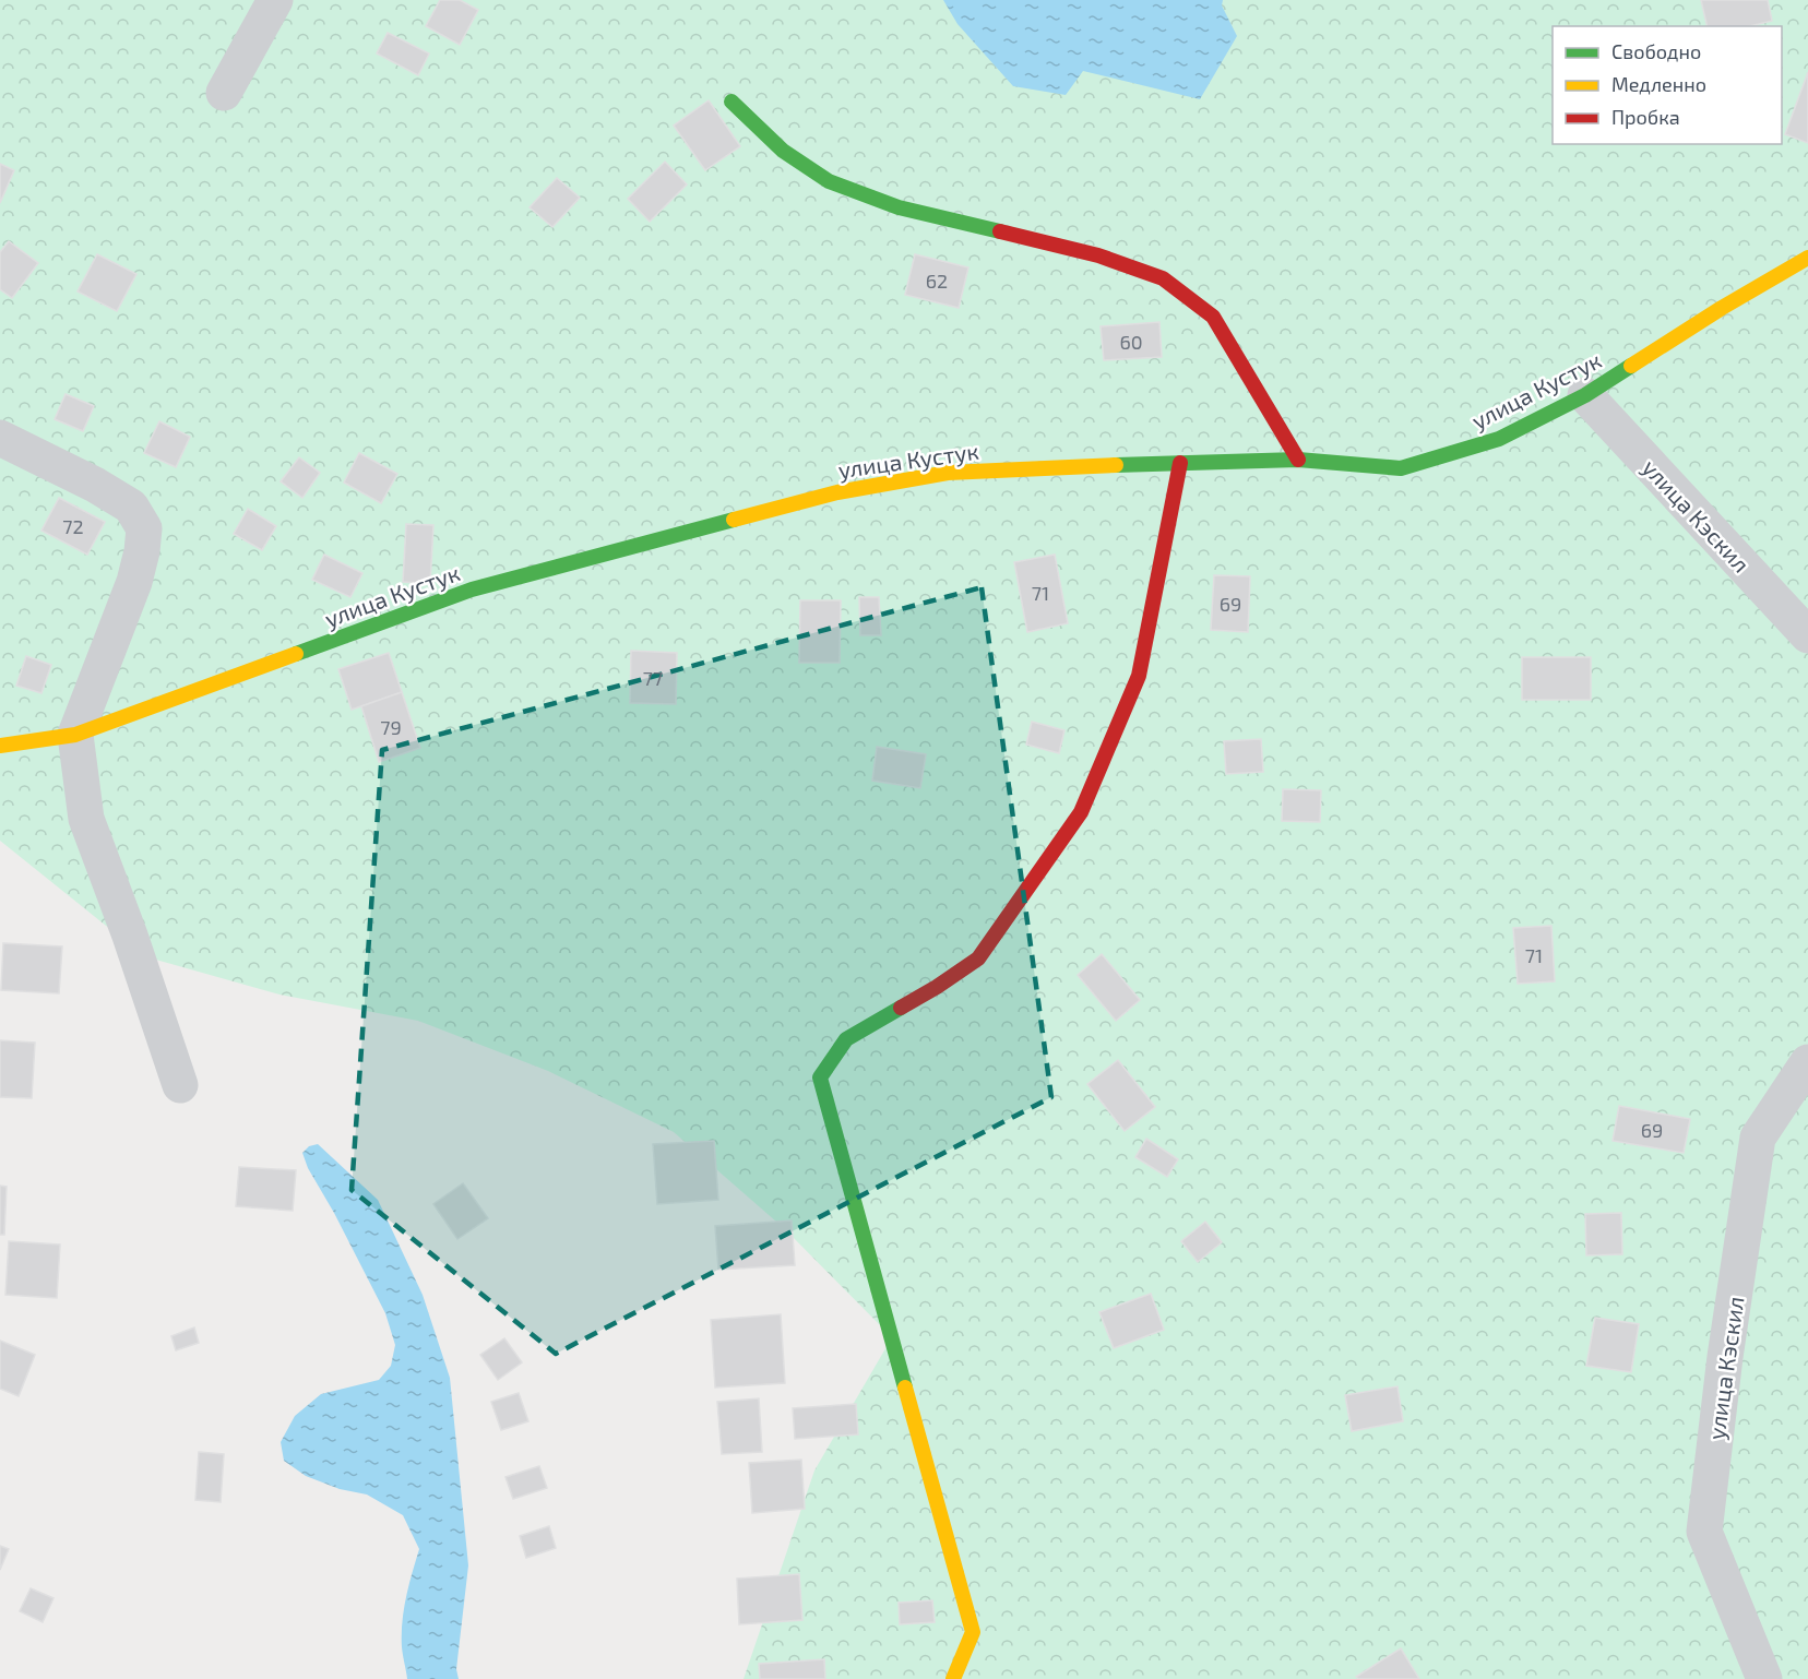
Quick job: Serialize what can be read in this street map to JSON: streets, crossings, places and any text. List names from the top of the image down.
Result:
{
  "streets": {
    "street": ["улица Кустук", "улица Кэскил"]
  },
  "crossings": [
    ["улица Кустук", "улица Кэскил"]
  ],
  "house_numbers": [
    "62",
    "60",
    "72",
    "71",
    "69",
    "77",
    "79",
    "71",
    "69"
  ],
  "legend": ["Свободно", "Медленно", "Пробка"]
}
